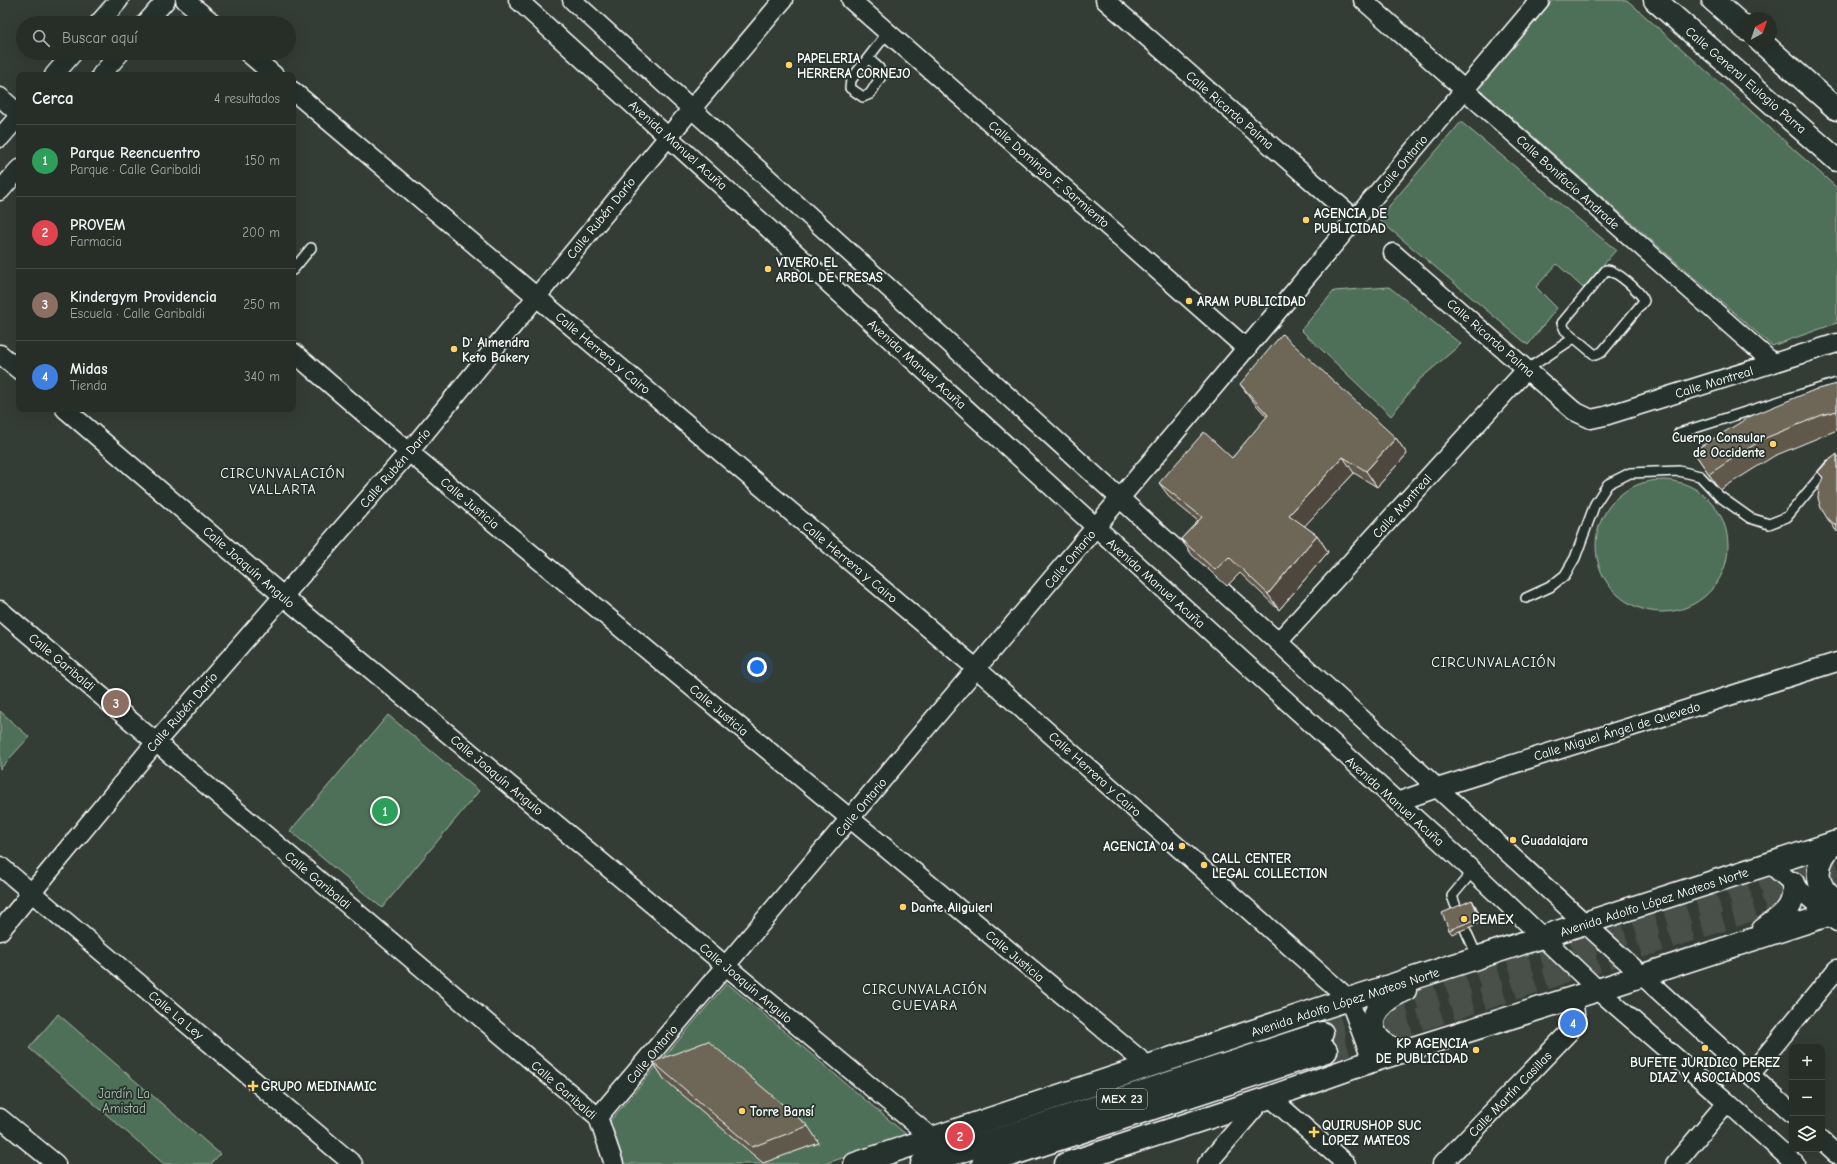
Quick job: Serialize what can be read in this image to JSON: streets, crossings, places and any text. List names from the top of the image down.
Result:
{
  "streets": {
    "main road": ["Calle General Eulogio Parra", "Avenida Adolfo López Mateos Norte", "MEX 23"],
    "street": [
      "Calle Ricardo Palma",
      "Avenida Manuel Acuña",
      "Calle Ontario",
      "Calle Domingo F. Sarmiento",
      "Calle Bonifacio Andrade",
      "Calle Rubén Darío",
      "Calle Herrera y Cairo",
      "Calle Montreal",
      "Calle Justicia",
      "Calle Joaquín Angulo",
      "Calle Garibaldi",
      "Calle Miguel Ángel de Quevedo",
      "Calle La Ley",
      "Calle Martín Casillas"
    ]
  },
  "crossings": [
    ["Calle Ricardo Palma", "Calle Ontario"],
    ["Calle Ricardo Palma", "Calle Montreal"],
    ["Avenida Manuel Acuña", "Calle Ontario"],
    ["Avenida Manuel Acuña", "Calle Rubén Darío"],
    ["Avenida Manuel Acuña", "Calle Miguel Ángel de Quevedo"],
    ["Avenida Manuel Acuña", "Avenida Adolfo López Mateos Norte"],
    ["Calle Ontario", "Calle Domingo F. Sarmiento"],
    ["Calle Ontario", "Calle Bonifacio Andrade"],
    ["Calle Ontario", "Calle Herrera y Cairo"],
    ["Calle Ontario", "Calle Justicia"],
    ["Calle Ontario", "Calle Joaquín Angulo"],
    ["Calle Ontario", "Calle Garibaldi"],
    ["Calle Bonifacio Andrade", "Calle Montreal"],
    ["Calle Rubén Darío", "Calle Herrera y Cairo"],
    ["Calle Rubén Darío", "Calle Justicia"],
    ["Calle Rubén Darío", "Calle Joaquín Angulo"],
    ["Calle Rubén Darío", "Calle Garibaldi"],
    ["Calle Rubén Darío", "Calle La Ley"],
    ["Calle Herrera y Cairo", "Avenida Adolfo López Mateos Norte"],
    ["Calle Justicia", "Avenida Adolfo López Mateos Norte"],
    ["Calle Joaquín Angulo", "Avenida Adolfo López Mateos Norte"]
  ],
  "districts": ["CIRCUNVALACIÓN VALLARTA", "CIRCUNVALACIÓN", "CIRCUNVALACIÓN GUEVARA"],
  "parks": ["Jardín La Amistad"],
  "places": {
    "other": [
      "PAPELERIA HERRERA CORNEJO",
      "AGENCIA DE PUBLICIDAD",
      "VIVERO EL ARBOL DE FRESAS",
      "ARAM PUBLICIDAD",
      "D' Almendra Keto Bakery",
      "Cuerpo Consular de Occidente",
      "Guadalajara",
      "AGENCIA 04",
      "CALL CENTER LEGAL COLLECTION",
      "Dante Aliguieri",
      "PEMEX",
      "BUFETE JURIDICO PEREZ DIAZ Y ASOCIADOS",
      "KP AGENCIA DE PUBLICIDAD",
      "Torre Bansí"
    ],
    "health": ["GRUPO MEDINAMIC", "QUIRUSHOP SUC LOPEZ MATEOS"]
  },
  "north": "top right",
  "page": {
    "search": "Buscar aquí",
    "heading": ["Cerca", "4 resultados"],
    "list": [
      {
        "mark": "1",
        "name": "Parque Reencuentro",
        "note": "Parque · Calle Garibaldi",
        "value": "150 m"
      },
      {
        "mark": "2",
        "name": "PROVEM",
        "note": "Farmacia",
        "value": "200 m"
      },
      {
        "mark": "3",
        "name": "Kindergym Providencia",
        "note": "Escuela · Calle Garibaldi",
        "value": "250 m"
      },
      {
        "mark": "4",
        "name": "Midas",
        "note": "Tienda",
        "value": "340 m"
      }
    ],
    "pins": [
      "3",
      "1",
      "4",
      "2"
    ],
    "map_buttons": ["+", "−"]
  }
}
